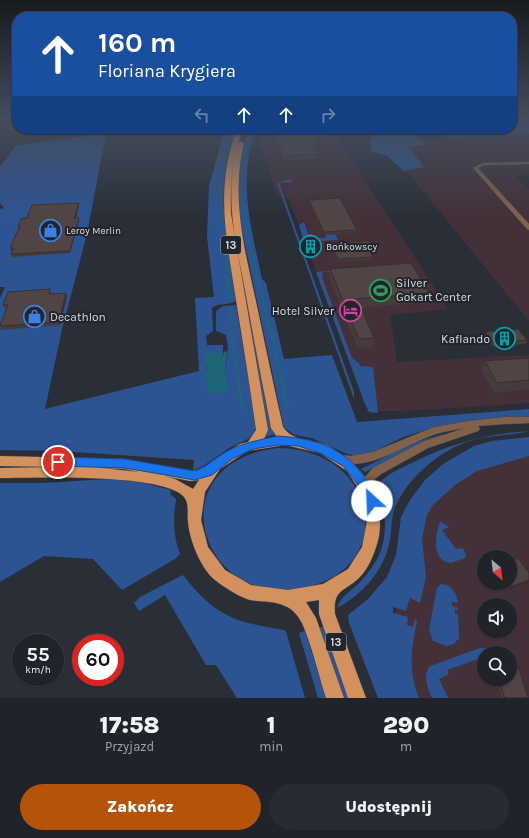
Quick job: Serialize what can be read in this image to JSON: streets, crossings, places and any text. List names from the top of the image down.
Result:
{
  "streets": {
    "main road": ["13"]
  },
  "places": {
    "shop": ["Leroy Merlin", "Decathlon"],
    "building": ["Bońkowscy", "Kaflando"],
    "sports": ["Silver Gokart Center"],
    "hotel": ["Hotel Silver"]
  },
  "north": "bottom right",
  "page": {
    "turn": ["160 m", "Floriana Krygiera"],
    "speed": "55 km/h",
    "limit": "60",
    "eta": [
      "17:58",
      "Przyjazd",
      "1",
      "min",
      "290",
      "m"
    ],
    "buttons": ["Zakończ", "Udostępnij"]
  }
}
